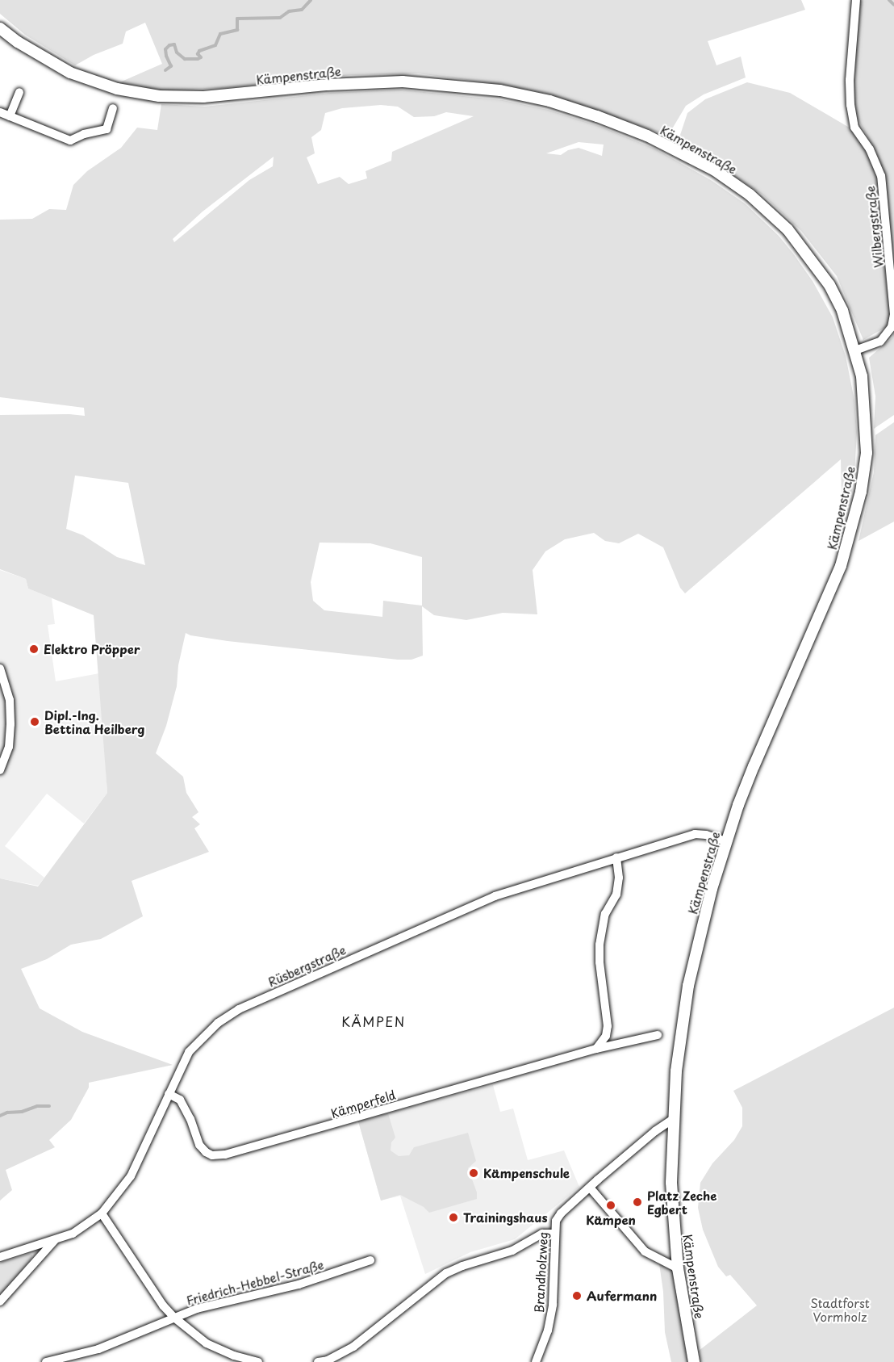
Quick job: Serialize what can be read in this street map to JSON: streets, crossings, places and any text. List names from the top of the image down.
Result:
{
  "streets": {
    "street": [
      "Kämpenstraße",
      "Wilbergstraße",
      "Rüsbergstraße",
      "Kämperfeld",
      "Brandholzweg",
      "Friedrich-Hebbel-Straße"
    ]
  },
  "crossings": [
    ["Kämpenstraße", "Wilbergstraße"],
    ["Kämpenstraße", "Rüsbergstraße"],
    ["Kämpenstraße", "Brandholzweg"],
    ["Rüsbergstraße", "Kämperfeld"]
  ],
  "districts": ["KÄMPEN"],
  "parks": ["Stadtforst Vormholz"],
  "places": [
    "Elektro Pröpper",
    "Dipl.-Ing. Bettina Heilberg",
    "Kämpenschule",
    "Platz Zeche Egbert",
    "Kämpen",
    "Trainingshaus",
    "Aufermann"
  ]
}
